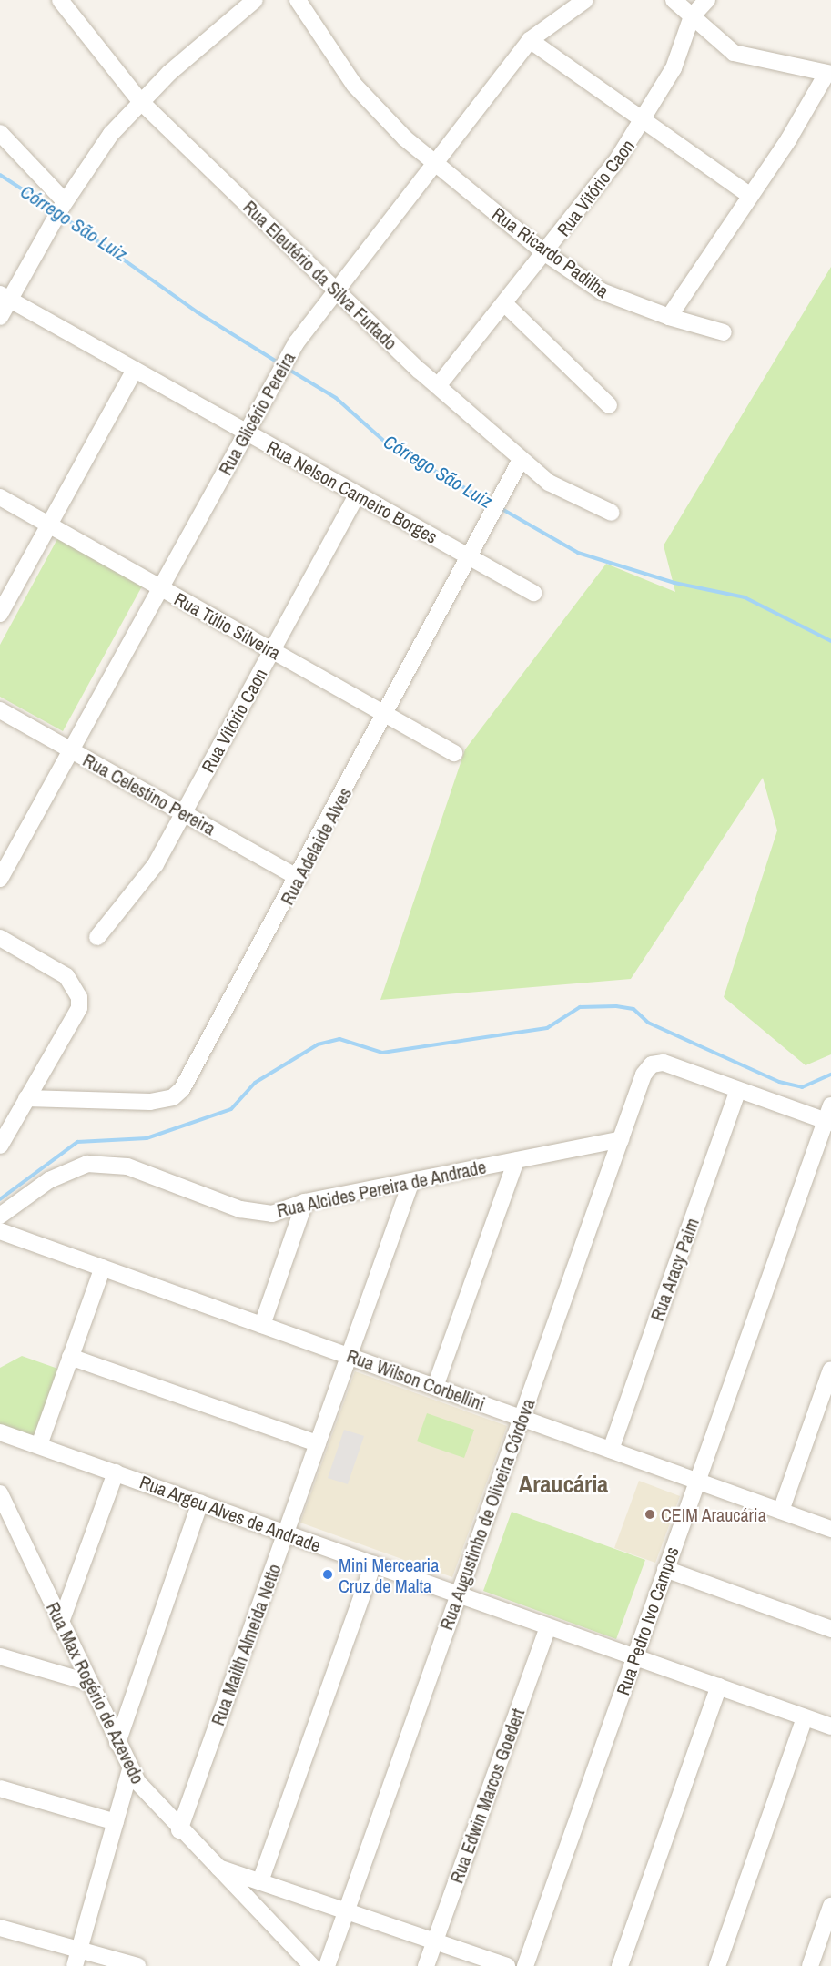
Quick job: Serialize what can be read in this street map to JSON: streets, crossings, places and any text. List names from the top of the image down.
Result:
{
  "streets": {
    "street": [
      "Rua Vitório Caon",
      "Rua Ricardo Padilha",
      "Rua Eleutério da Silva Furtado",
      "Rua Glicério Pereira",
      "Rua Nelson Carneiro Borges",
      "Rua Túlio Silveira",
      "Rua Celestino Pereira",
      "Rua Adelaide Alves",
      "Rua Alcides Pereira de Andrade",
      "Rua Aracy Paim",
      "Rua Wilson Corbellini",
      "Rua Argeu Alves de Andrade",
      "Rua Augustinho de Oliveira Córdova",
      "Rua Pedro Ivo Campos",
      "Rua Mailth Almeida Netto",
      "Rua Max Rogério de Azevedo",
      "Rua Edwin Marcos Goedert"
    ]
  },
  "crossings": [
    ["Rua Vitório Caon", "Rua Ricardo Padilha"],
    ["Rua Vitório Caon", "Rua Eleutério da Silva Furtado"],
    ["Rua Vitório Caon", "Rua Nelson Carneiro Borges"],
    ["Rua Vitório Caon", "Rua Túlio Silveira"],
    ["Rua Vitório Caon", "Rua Celestino Pereira"],
    ["Rua Ricardo Padilha", "Rua Glicério Pereira"],
    ["Rua Eleutério da Silva Furtado", "Rua Glicério Pereira"],
    ["Rua Eleutério da Silva Furtado", "Rua Adelaide Alves"],
    ["Rua Glicério Pereira", "Rua Nelson Carneiro Borges"],
    ["Rua Glicério Pereira", "Rua Túlio Silveira"],
    ["Rua Glicério Pereira", "Rua Celestino Pereira"],
    ["Rua Nelson Carneiro Borges", "Rua Adelaide Alves"],
    ["Rua Túlio Silveira", "Rua Adelaide Alves"],
    ["Rua Celestino Pereira", "Rua Adelaide Alves"],
    ["Rua Alcides Pereira de Andrade", "Rua Augustinho de Oliveira Córdova"],
    ["Rua Alcides Pereira de Andrade", "Rua Mailth Almeida Netto"],
    ["Rua Aracy Paim", "Rua Wilson Corbellini"],
    ["Rua Aracy Paim", "Rua Augustinho de Oliveira Córdova"],
    ["Rua Wilson Corbellini", "Rua Augustinho de Oliveira Córdova"],
    ["Rua Wilson Corbellini", "Rua Pedro Ivo Campos"],
    ["Rua Wilson Corbellini", "Rua Mailth Almeida Netto"],
    ["Rua Argeu Alves de Andrade", "Rua Augustinho de Oliveira Córdova"],
    ["Rua Argeu Alves de Andrade", "Rua Pedro Ivo Campos"],
    ["Rua Argeu Alves de Andrade", "Rua Mailth Almeida Netto"],
    ["Rua Argeu Alves de Andrade", "Rua Edwin Marcos Goedert"],
    ["Rua Mailth Almeida Netto", "Rua Max Rogério de Azevedo"]
  ],
  "districts": ["Araucária"],
  "water": ["Córrego São Luiz"],
  "places": ["CEIM Araucária", "Mini Mercearia Cruz de Malta"]
}
